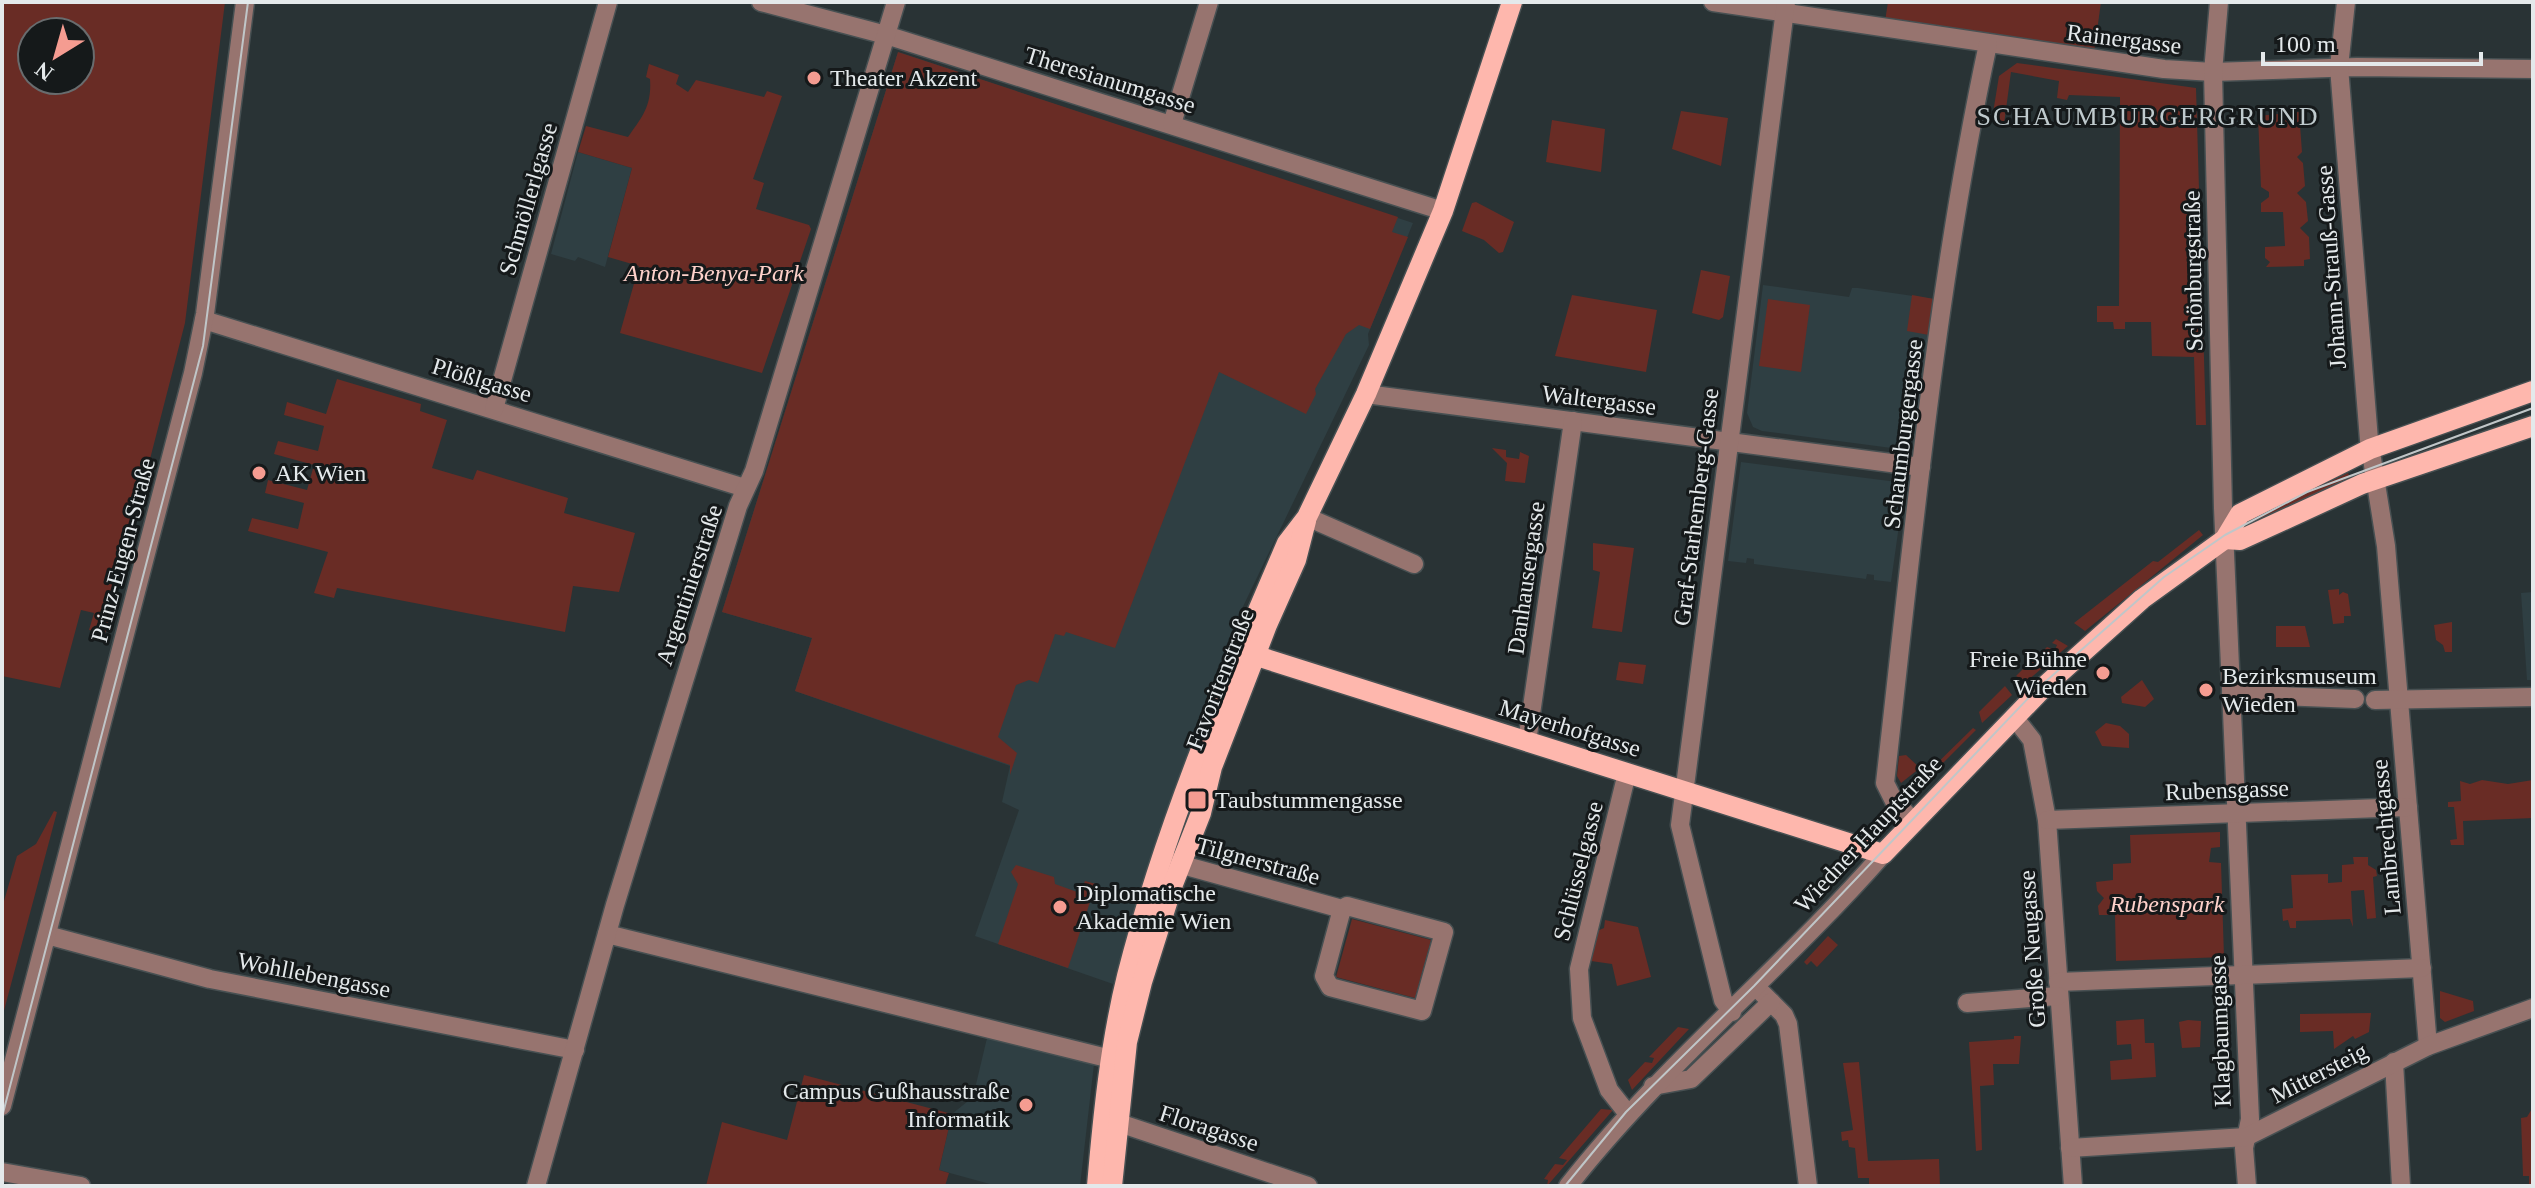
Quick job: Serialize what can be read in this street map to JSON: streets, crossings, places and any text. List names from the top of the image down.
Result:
{
  "streets": {
    "main road": ["Favoritenstraße", "Mayerhofgasse", "Wiedner Hauptstraße"],
    "street": [
      "Rainergasse",
      "Theresianumgasse",
      "Schmöllerlgasse",
      "Johann-Strauß-Gasse",
      "Schönburgstraße",
      "Plößlgasse",
      "Waltergasse",
      "Schaumburgergasse",
      "Graf-Starhemberg-Gasse",
      "Prinz-Eugen-Straße",
      "Danhausergasse",
      "Argentinierstraße",
      "Rubensgasse",
      "Lambrechtgasse",
      "Tilgnerstraße",
      "Schlüsselgasse",
      "Große Neugasse",
      "Wohllebengasse",
      "Klagbaumgasse",
      "Mittersteig",
      "Floragasse"
    ]
  },
  "crossings": [
    ["Rainergasse", "Johann-Strauß-Gasse"],
    ["Rainergasse", "Schönburgstraße"],
    ["Rainergasse", "Schaumburgergasse"],
    ["Rainergasse", "Graf-Starhemberg-Gasse"],
    ["Theresianumgasse", "Argentinierstraße"],
    ["Theresianumgasse", "Favoritenstraße"],
    ["Schmöllerlgasse", "Plößlgasse"],
    ["Johann-Strauß-Gasse", "Wiedner Hauptstraße"],
    ["Johann-Strauß-Gasse", "Lambrechtgasse"],
    ["Schönburgstraße", "Wiedner Hauptstraße"],
    ["Schönburgstraße", "Klagbaumgasse"],
    ["Plößlgasse", "Prinz-Eugen-Straße"],
    ["Plößlgasse", "Argentinierstraße"],
    ["Waltergasse", "Schaumburgergasse"],
    ["Waltergasse", "Graf-Starhemberg-Gasse"],
    ["Waltergasse", "Danhausergasse"],
    ["Waltergasse", "Favoritenstraße"],
    ["Schaumburgergasse", "Wiedner Hauptstraße"],
    ["Graf-Starhemberg-Gasse", "Mayerhofgasse"],
    ["Graf-Starhemberg-Gasse", "Wiedner Hauptstraße"],
    ["Prinz-Eugen-Straße", "Wohllebengasse"],
    ["Danhausergasse", "Mayerhofgasse"],
    ["Argentinierstraße", "Wohllebengasse"],
    ["Favoritenstraße", "Mayerhofgasse"],
    ["Favoritenstraße", "Tilgnerstraße"],
    ["Favoritenstraße", "Floragasse"],
    ["Mayerhofgasse", "Wiedner Hauptstraße"],
    ["Mayerhofgasse", "Schlüsselgasse"],
    ["Rubensgasse", "Lambrechtgasse"],
    ["Rubensgasse", "Große Neugasse"],
    ["Rubensgasse", "Klagbaumgasse"],
    ["Wiedner Hauptstraße", "Lambrechtgasse"],
    ["Wiedner Hauptstraße", "Schlüsselgasse"],
    ["Wiedner Hauptstraße", "Große Neugasse"],
    ["Wiedner Hauptstraße", "Klagbaumgasse"],
    ["Lambrechtgasse", "Mittersteig"],
    ["Große Neugasse", "Mittersteig"],
    ["Klagbaumgasse", "Mittersteig"]
  ],
  "districts": ["SCHAUMBURGERGRUND"],
  "parks": ["Anton-Benya-Park", "Rubenspark"],
  "places": {
    "other": [
      "Theater Akzent",
      "AK Wien",
      "Freie Bühne Wieden",
      "Bezirksmuseum Wieden",
      "Diplomatische Akademie Wien",
      "Campus Gußhausstraße Informatik"
    ],
    "transit": ["Taubstummengasse"]
  },
  "scale_bar": "100 m",
  "north": "bottom left"
}
